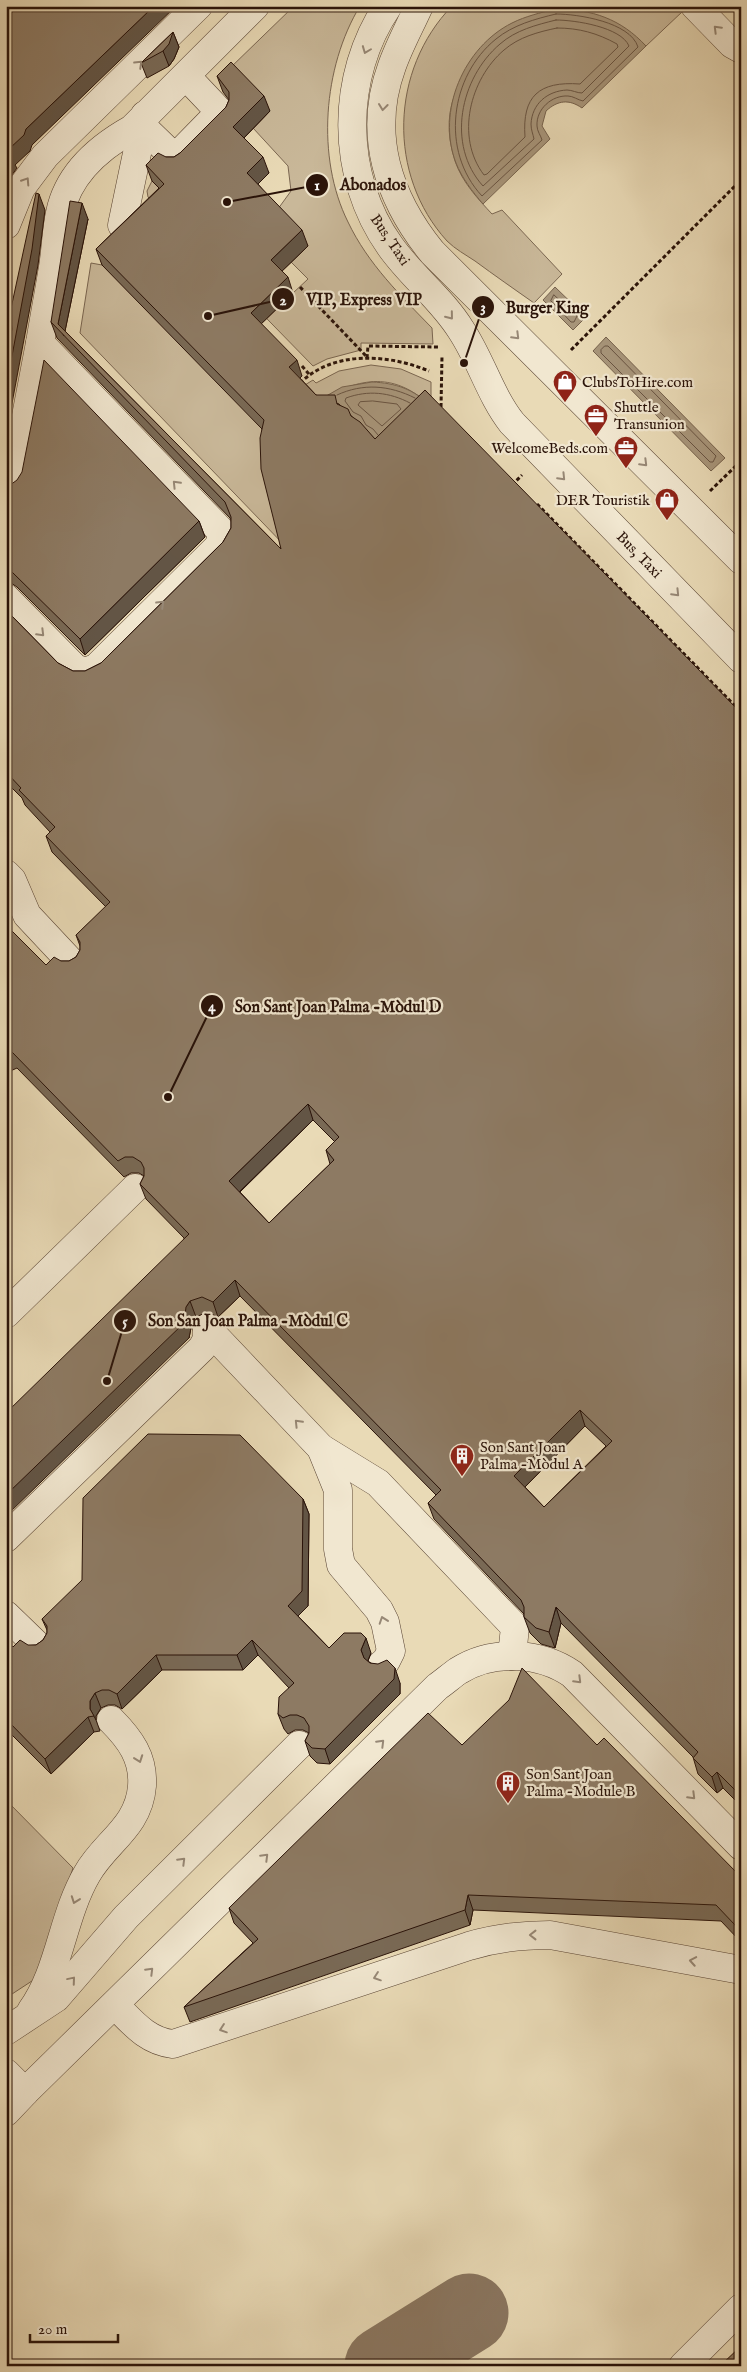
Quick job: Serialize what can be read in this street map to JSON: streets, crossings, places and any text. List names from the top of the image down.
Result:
{
  "streets": {
    "street": ["Bus, Taxi"]
  },
  "places": {
    "other": [
      "Abonados",
      "VIP, Express VIP",
      "Burger King",
      "Son Sant Joan Palma -Mòdul D",
      "Son San Joan Palma -Mòdul C"
    ],
    "shop": ["ClubsToHire.com", "DER Touristik"],
    "office": ["Shuttle Transunion", "WelcomeBeds.com"],
    "building": ["Son Sant Joan Palma -Mòdul A", "Son Sant Joan Palma -Module B"]
  },
  "scale_bar": "20 m"
}
